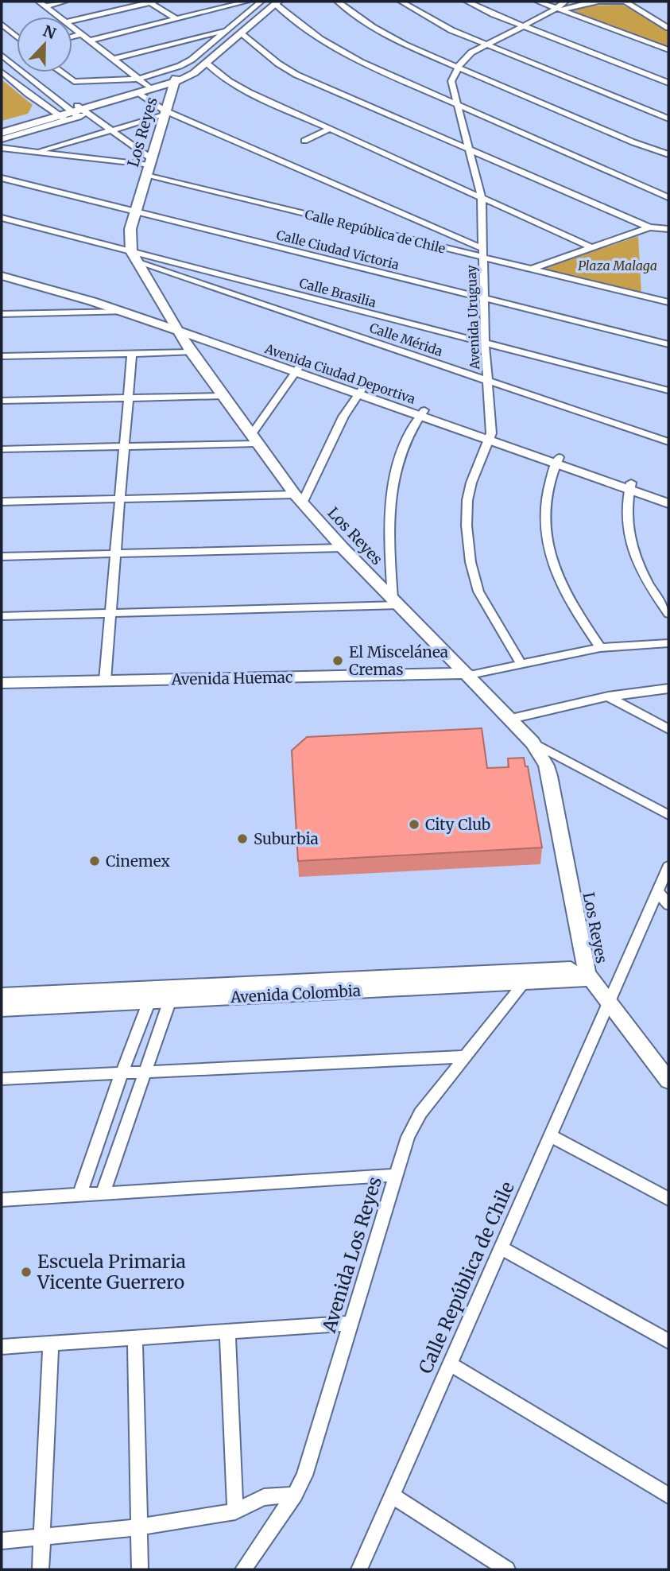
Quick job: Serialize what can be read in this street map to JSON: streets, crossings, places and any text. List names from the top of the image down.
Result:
{
  "streets": {
    "main road": ["Los Reyes"],
    "street": [
      "Calle República de Chile",
      "Calle Ciudad Victoria",
      "Calle Brasilia",
      "Avenida Uruguay",
      "Calle Mérida",
      "Avenida Ciudad Deportiva",
      "Avenida Huemac",
      "Avenida Colombia",
      "Avenida Los Reyes"
    ]
  },
  "crossings": [
    ["Los Reyes", "Calle República de Chile"],
    ["Los Reyes", "Calle Ciudad Victoria"],
    ["Los Reyes", "Calle Brasilia"],
    ["Los Reyes", "Calle Mérida"],
    ["Los Reyes", "Avenida Ciudad Deportiva"],
    ["Los Reyes", "Avenida Huemac"],
    ["Los Reyes", "Avenida Colombia"],
    ["Calle República de Chile", "Avenida Uruguay"],
    ["Calle Ciudad Victoria", "Avenida Uruguay"],
    ["Calle Brasilia", "Avenida Uruguay"],
    ["Calle Brasilia", "Calle Mérida"],
    ["Avenida Uruguay", "Calle Mérida"],
    ["Avenida Uruguay", "Avenida Ciudad Deportiva"],
    ["Avenida Colombia", "Avenida Los Reyes"]
  ],
  "parks": ["Plaza Malaga"],
  "places": [
    "El Miscelánea Cremas",
    "City Club",
    "Suburbia",
    "Cinemex",
    "Escuela Primaria Vicente Guerrero"
  ],
  "north": "top"
}
